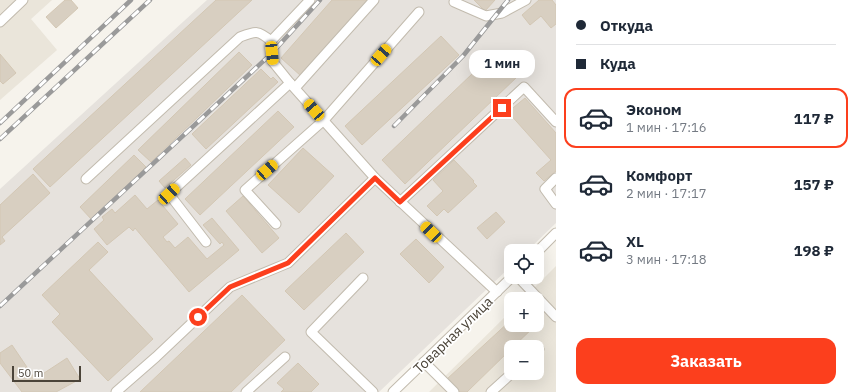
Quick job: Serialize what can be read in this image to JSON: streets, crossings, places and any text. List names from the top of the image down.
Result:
{
  "streets": {
    "street": ["Товарная улица"]
  },
  "scale_bar": "50 m",
  "page": {
    "banner": ["Откуда", "Куда"],
    "bubble": "1 мин",
    "list": [
      {
        "name": "Эконом",
        "note": "1 мин · 17:16",
        "value": "117 ₽"
      },
      {
        "name": "Комфорт",
        "note": "2 мин · 17:17",
        "value": "157 ₽"
      },
      {
        "name": "XL",
        "note": "3 мин · 17:18",
        "value": "198 ₽"
      }
    ],
    "map_buttons": ["+", "−"],
    "buttons": "Заказать",
    "scale": "50 m"
  }
}
